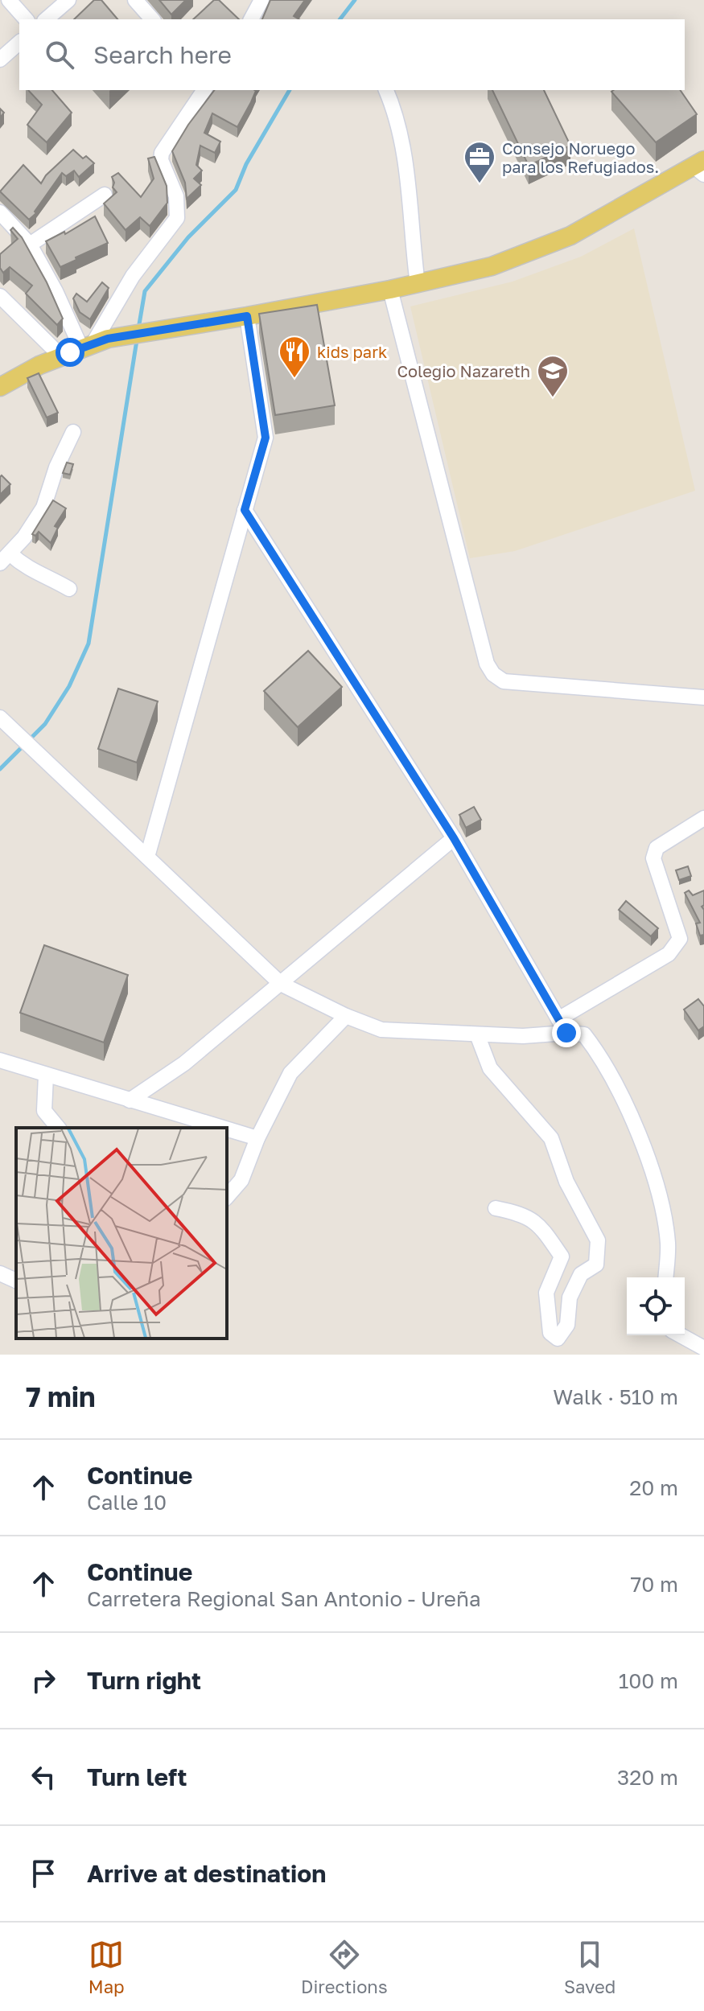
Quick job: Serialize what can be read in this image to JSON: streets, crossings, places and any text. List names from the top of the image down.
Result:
{
  "places": {
    "office": ["Consejo Noruego para los Refugiados."],
    "restaurant": ["kids park"],
    "school or university": ["Colegio Nazareth"]
  },
  "page": {
    "search": "Search here",
    "heading": ["7 min", "Walk · 510 m"],
    "list": [
      ["Continue", "Calle 10", "20 m"],
      ["Continue", "Carretera Regional San Antonio - Ureña", "70 m"],
      ["Turn right", "100 m"],
      ["Turn left", "320 m"],
      "Arrive at destination"
    ],
    "nav": ["Map", "Directions", "Saved"]
  }
}
